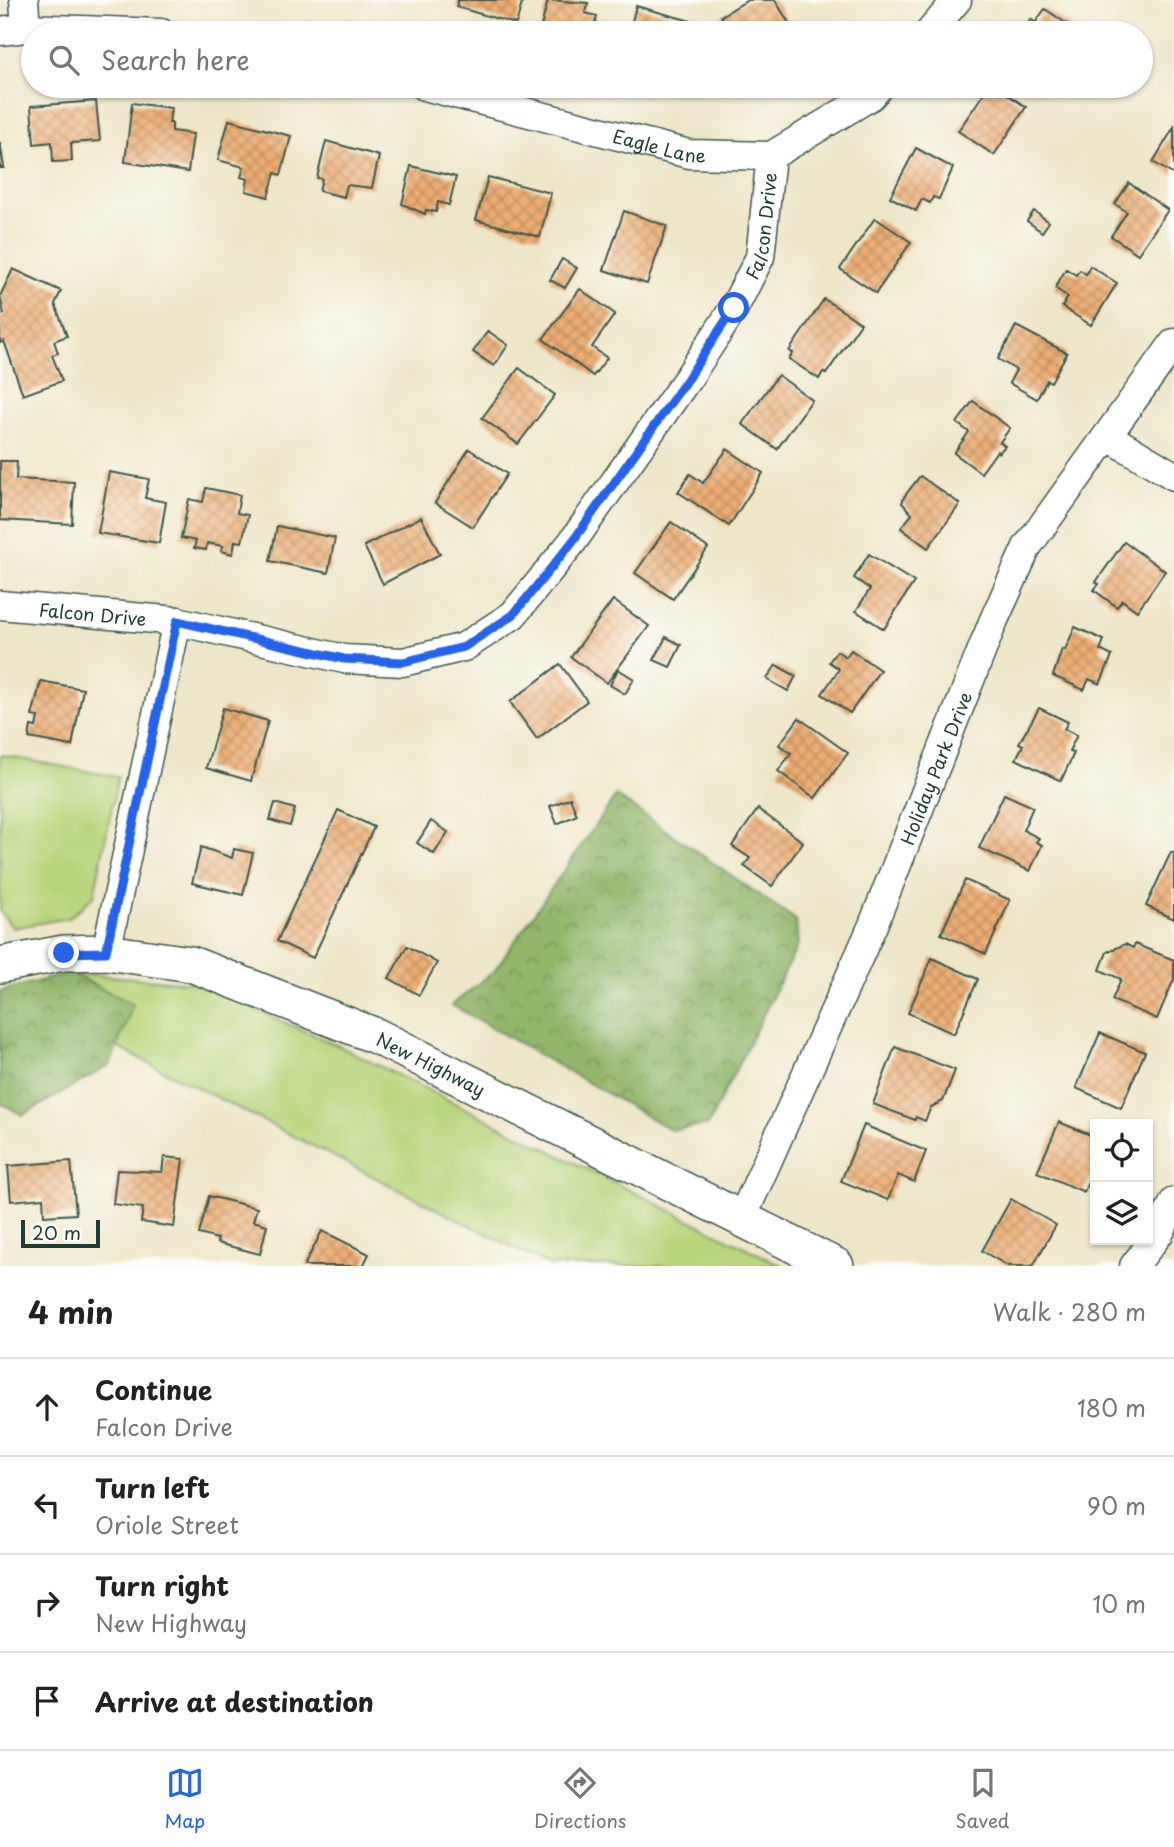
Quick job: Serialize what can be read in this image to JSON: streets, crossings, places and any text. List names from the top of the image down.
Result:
{
  "streets": {
    "street": [
      "Eagle Lane",
      "Falcon Drive",
      "Holiday Park Drive",
      "New Highway"
    ]
  },
  "crossings": [
    ["Eagle Lane", "Falcon Drive"],
    ["Holiday Park Drive", "New Highway"]
  ],
  "scale_bar": "20 m",
  "page": {
    "search": "Search here",
    "scale": "20 m",
    "heading": ["4 min", "Walk · 280 m"],
    "list": [
      ["Continue", "Falcon Drive", "180 m"],
      ["Turn left", "Oriole Street", "90 m"],
      ["Turn right", "New Highway", "10 m"],
      "Arrive at destination"
    ],
    "nav": ["Map", "Directions", "Saved"]
  }
}
